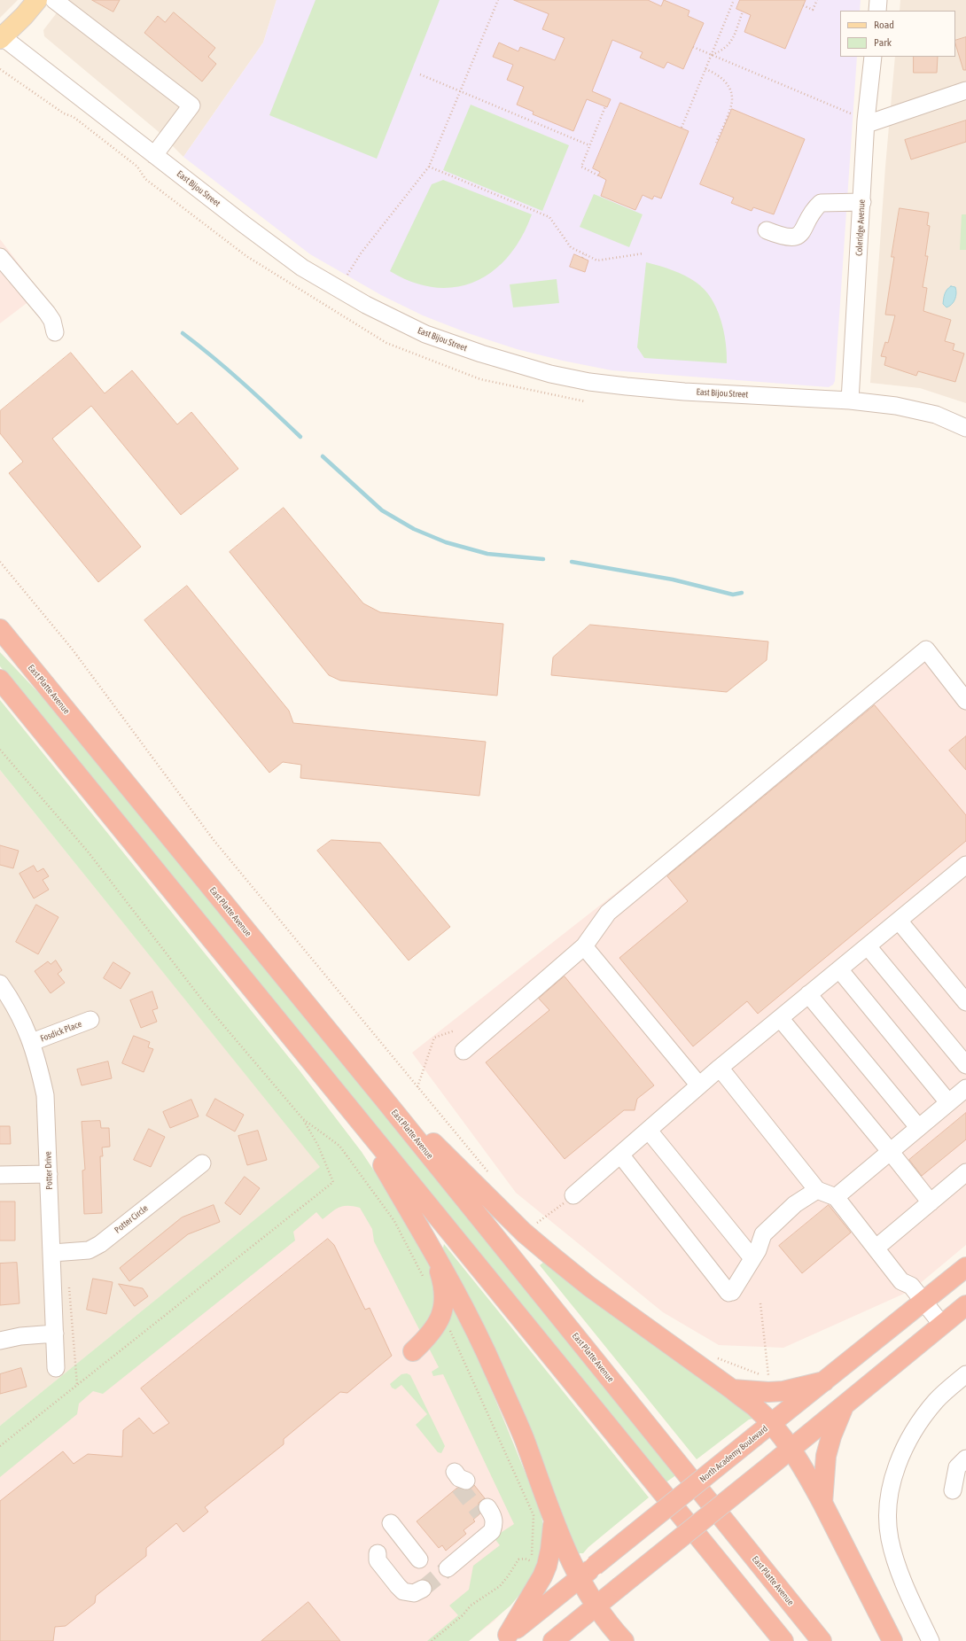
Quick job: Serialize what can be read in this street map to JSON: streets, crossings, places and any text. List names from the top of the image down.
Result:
{
  "streets": {
    "highway": ["East Platte Avenue", "North Academy Boulevard"],
    "street": [
      "East Bijou Street",
      "Coleridge Avenue",
      "Fosdick Place",
      "Potter Drive",
      "Potter Circle"
    ]
  },
  "crossings": [
    ["East Bijou Street", "Coleridge Avenue"],
    ["Fosdick Place", "Potter Drive"],
    ["Potter Drive", "Potter Circle"]
  ],
  "legend": ["Road", "Park"]
}
